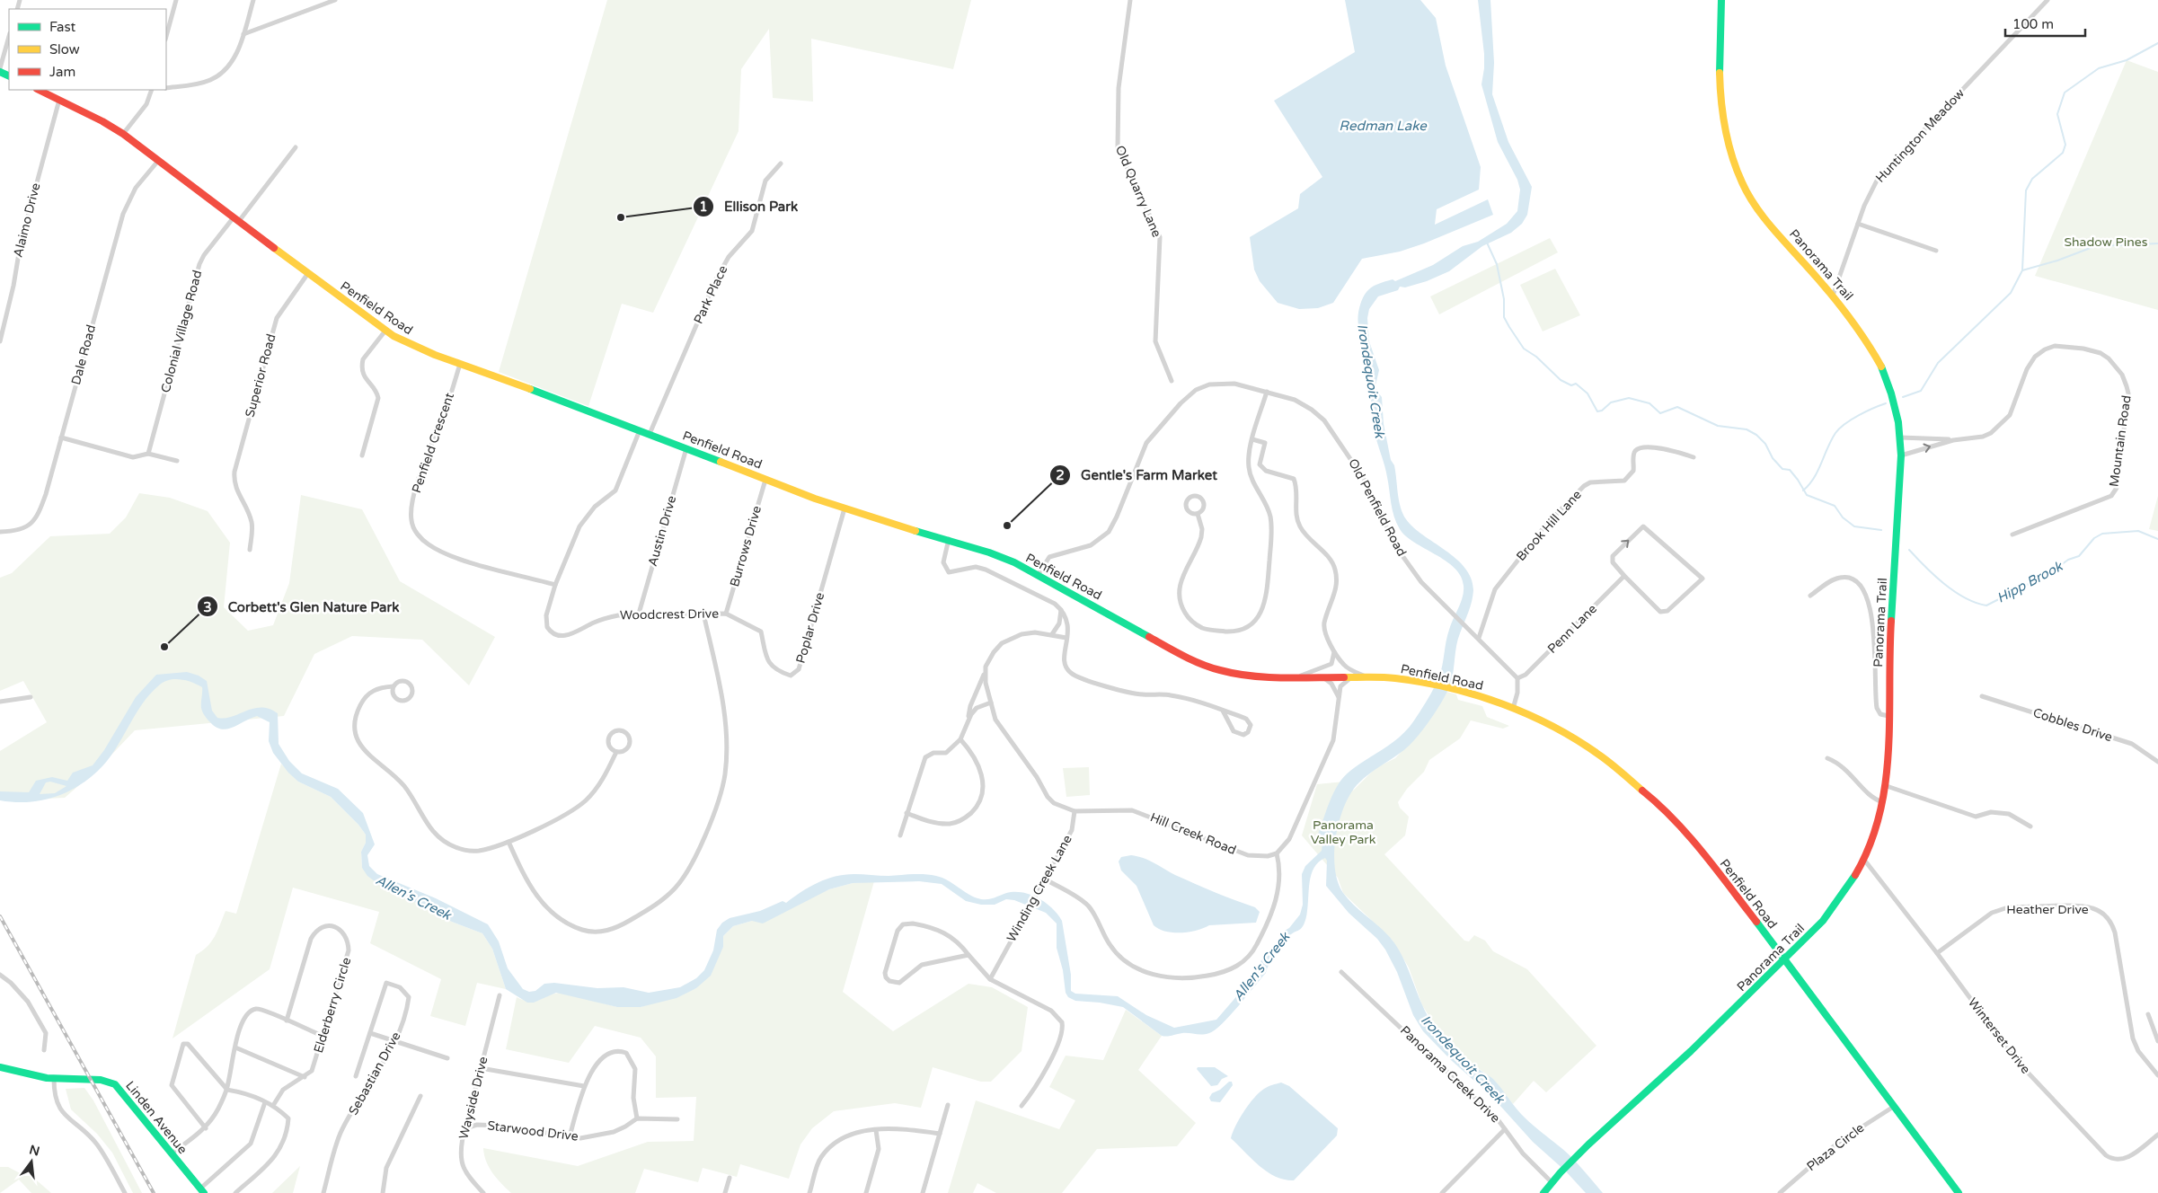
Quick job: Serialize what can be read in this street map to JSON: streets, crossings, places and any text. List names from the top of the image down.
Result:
{
  "streets": {
    "main road": ["Panorama Trail", "Penfield Road", "Linden Avenue"],
    "street": [
      "Huntington Meadow",
      "Old Quarry Lane",
      "Alaimo Drive",
      "Park Place",
      "Colonial Village Road",
      "Dale Road",
      "Superior Road",
      "Mountain Road",
      "Penfield Crescent",
      "Old Penfield Road",
      "Brook Hill Lane",
      "Austin Drive",
      "Burrows Drive",
      "Woodcrest Drive",
      "Poplar Drive",
      "Penn Lane",
      "Cobbles Drive",
      "Hill Creek Road",
      "Winding Creek Lane",
      "Heather Drive",
      "Elderberry Circle",
      "Winterset Drive",
      "Sebastian Drive",
      "Panorama Creek Drive",
      "Wayside Drive",
      "Starwood Drive",
      "Plaza Circle"
    ]
  },
  "crossings": [
    ["Huntington Meadow", "Panorama Trail"],
    ["Alaimo Drive", "Penfield Road"],
    ["Panorama Trail", "Penfield Road"],
    ["Panorama Trail", "Mountain Road"],
    ["Panorama Trail", "Winterset Drive"],
    ["Panorama Trail", "Panorama Creek Drive"],
    ["Park Place", "Penfield Road"],
    ["Penfield Road", "Colonial Village Road"],
    ["Penfield Road", "Dale Road"],
    ["Penfield Road", "Superior Road"],
    ["Penfield Road", "Penfield Crescent"],
    ["Penfield Road", "Old Penfield Road"],
    ["Penfield Road", "Austin Drive"],
    ["Penfield Road", "Burrows Drive"],
    ["Penfield Road", "Woodcrest Drive"],
    ["Penfield Road", "Poplar Drive"],
    ["Penfield Road", "Plaza Circle"],
    ["Penfield Crescent", "Woodcrest Drive"],
    ["Old Penfield Road", "Brook Hill Lane"],
    ["Old Penfield Road", "Penn Lane"],
    ["Austin Drive", "Woodcrest Drive"],
    ["Burrows Drive", "Woodcrest Drive"],
    ["Burrows Drive", "Poplar Drive"],
    ["Woodcrest Drive", "Poplar Drive"],
    ["Hill Creek Road", "Winding Creek Lane"],
    ["Heather Drive", "Winterset Drive"],
    ["Wayside Drive", "Starwood Drive"]
  ],
  "water": [
    "Redman Lake",
    "Irondequoit Creek",
    "Hipp Brook",
    "Allen's Creek"
  ],
  "parks": ["Shadow Pines", "Panorama Valley Park"],
  "places": ["Ellison Park", "Gentle's Farm Market", "Corbett's Glen Nature Park"],
  "legend": ["Fast", "Slow", "Jam"],
  "scale_bar": "100 m",
  "north": "top"
}
